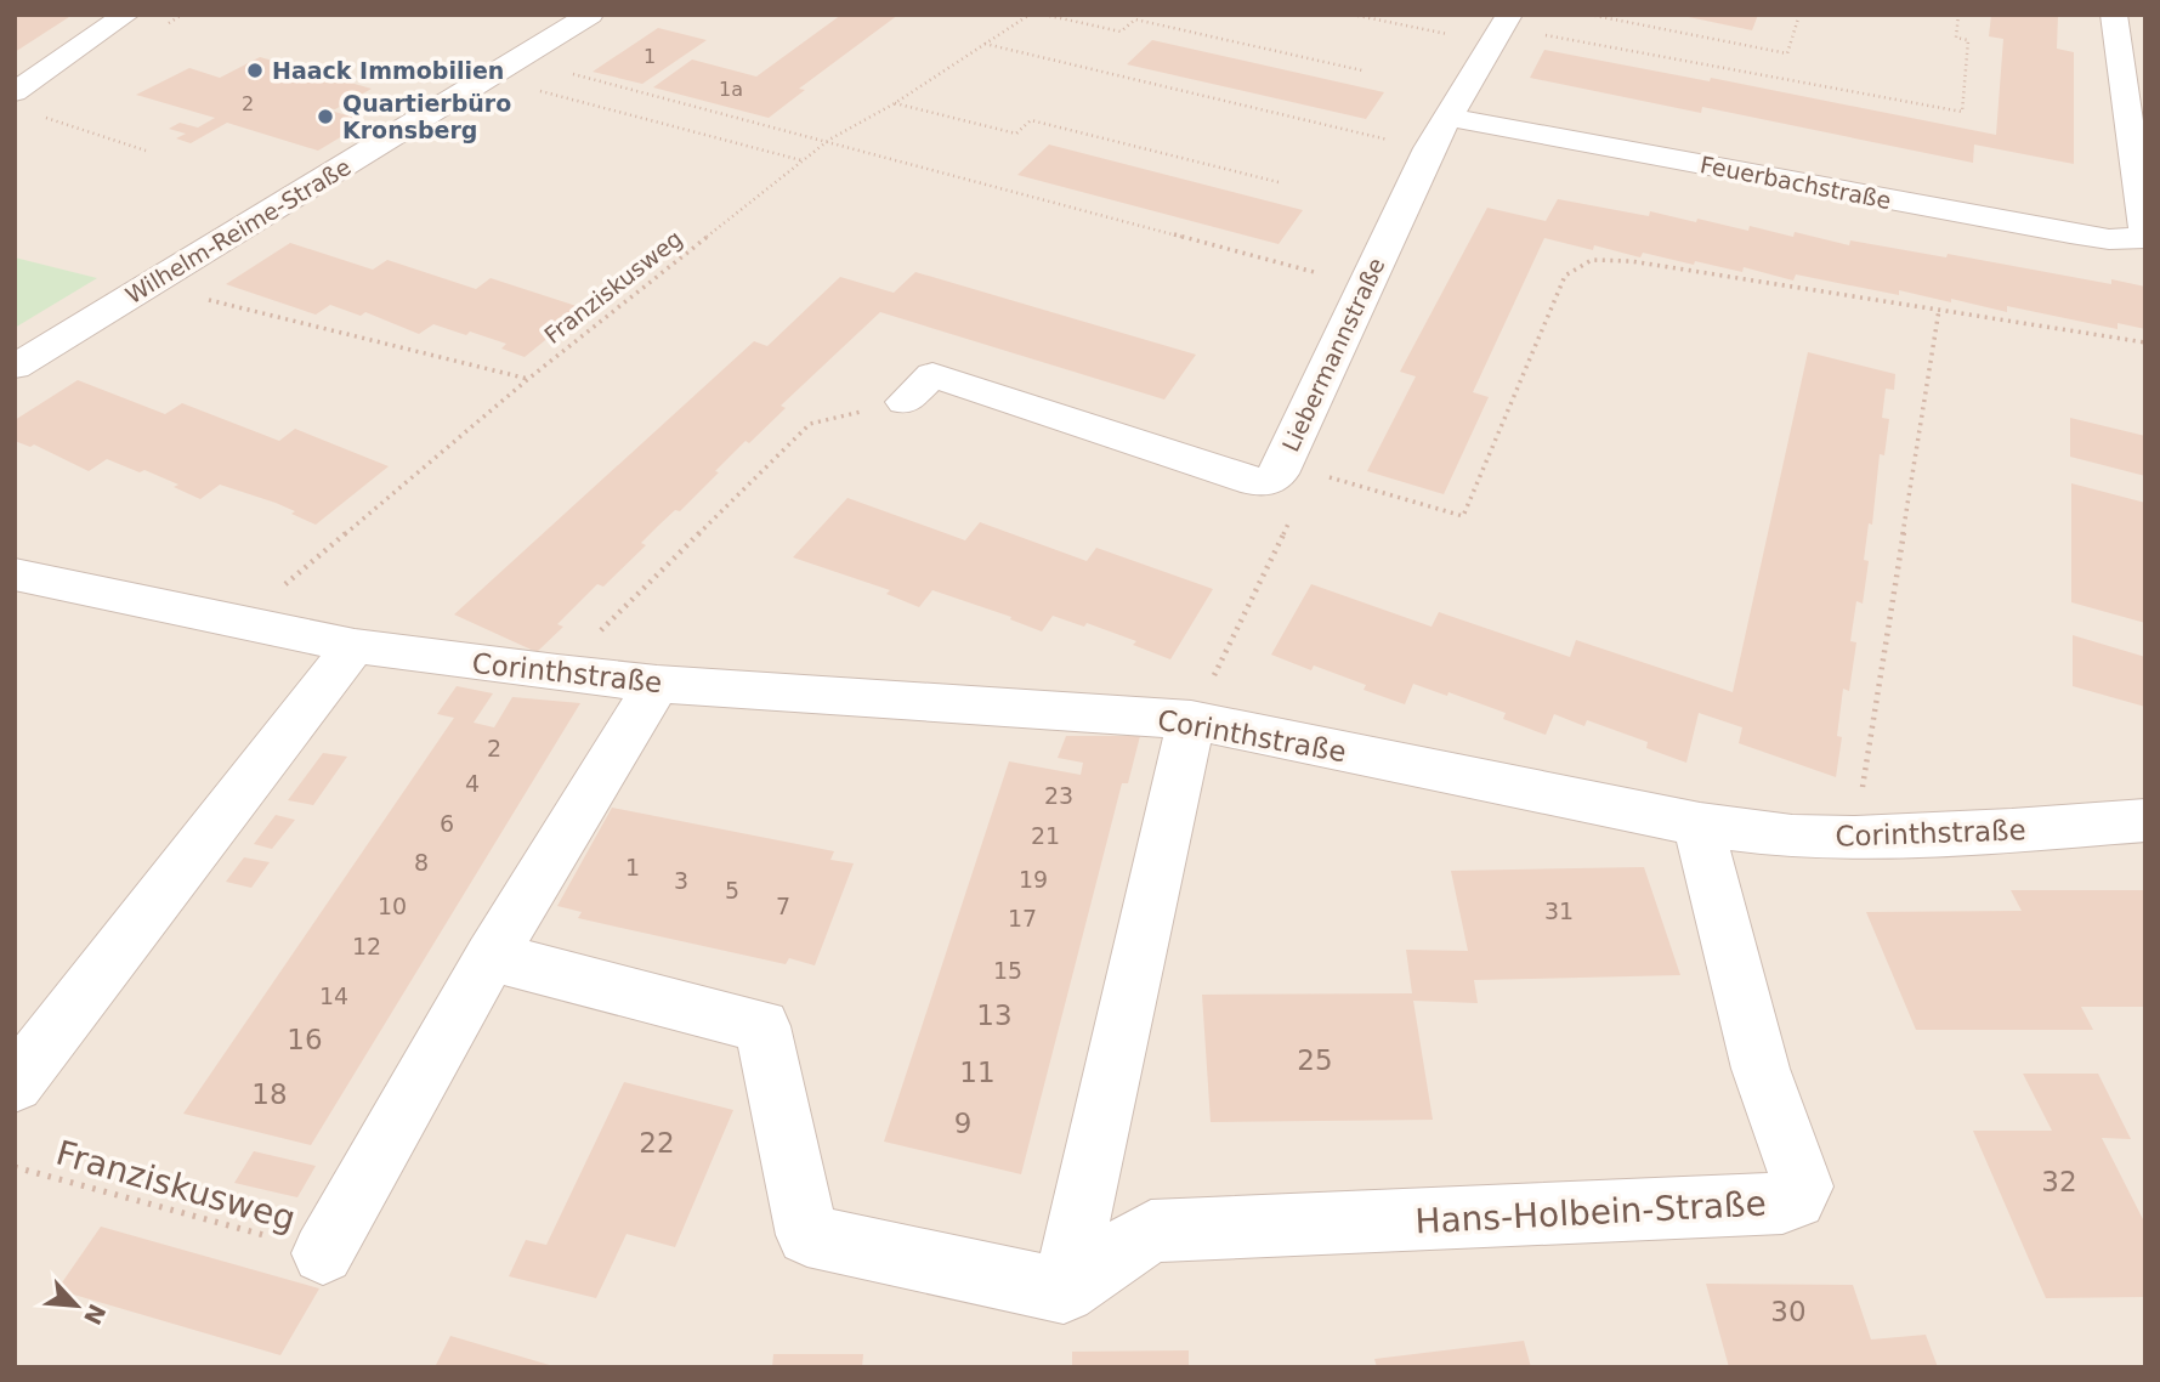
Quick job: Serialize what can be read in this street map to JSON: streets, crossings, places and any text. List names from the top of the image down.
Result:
{
  "streets": {
    "street": [
      "Feuerbachstraße",
      "Wilhelm-Reime-Straße",
      "Liebermannstraße",
      "Corinthstraße",
      "Hans-Holbein-Straße"
    ],
    "path": ["Franziskusweg"]
  },
  "crossings": [
    ["Feuerbachstraße", "Liebermannstraße"],
    ["Franziskusweg", "Corinthstraße"],
    ["Corinthstraße", "Hans-Holbein-Straße"]
  ],
  "places": ["Haack Immobilien", "Quartierbüro Kronsberg"],
  "house_numbers": [
    "1",
    "1a",
    "2",
    "2",
    "4",
    "23",
    "6",
    "21",
    "8",
    "1",
    "19",
    "3",
    "5",
    "10",
    "7",
    "31",
    "17",
    "12",
    "15",
    "14",
    "13",
    "16",
    "25",
    "11",
    "18",
    "9",
    "22",
    "32",
    "30"
  ],
  "north": "bottom right"
}
